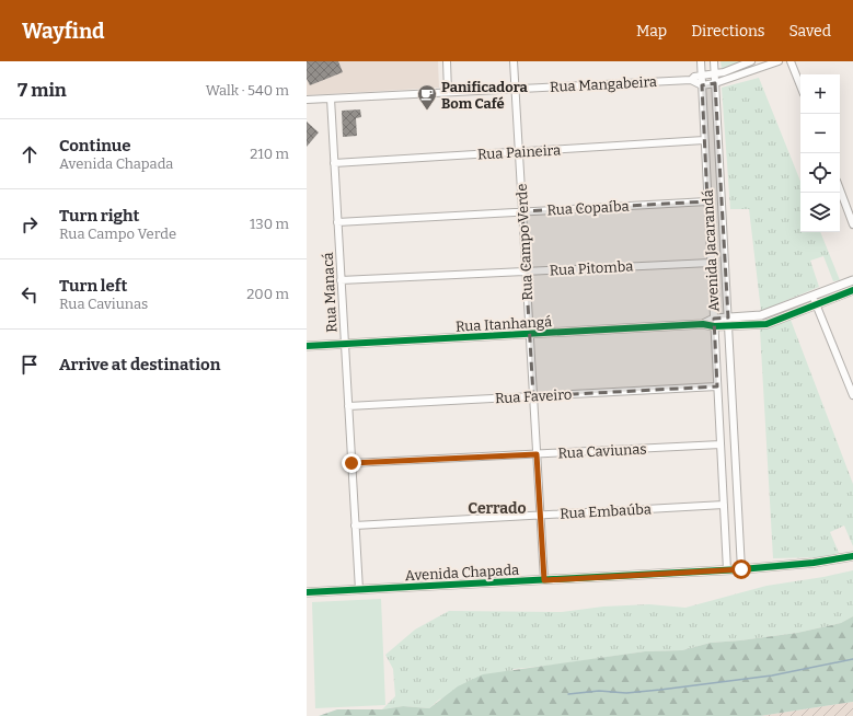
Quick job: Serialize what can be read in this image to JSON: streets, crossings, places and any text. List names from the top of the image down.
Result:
{
  "streets": {
    "street": [
      "Rua Mangabeira",
      "Rua Paineira",
      "Rua Copaíba",
      "Rua Campo Verde",
      "Avenida Jacarandá",
      "Rua Pitomba",
      "Rua Manacá",
      "Rua Itanhangá",
      "Rua Faveiro",
      "Rua Caviunas",
      "Rua Embaúba",
      "Avenida Chapada"
    ]
  },
  "crossings": [
    ["Rua Mangabeira", "Rua Campo Verde"],
    ["Rua Mangabeira", "Avenida Jacarandá"],
    ["Rua Mangabeira", "Rua Manacá"],
    ["Rua Paineira", "Rua Campo Verde"],
    ["Rua Paineira", "Avenida Jacarandá"],
    ["Rua Paineira", "Rua Manacá"],
    ["Rua Copaíba", "Rua Campo Verde"],
    ["Rua Copaíba", "Avenida Jacarandá"],
    ["Rua Copaíba", "Rua Manacá"],
    ["Rua Campo Verde", "Rua Pitomba"],
    ["Rua Campo Verde", "Rua Itanhangá"],
    ["Rua Campo Verde", "Rua Faveiro"],
    ["Rua Campo Verde", "Rua Caviunas"],
    ["Rua Campo Verde", "Rua Embaúba"],
    ["Rua Campo Verde", "Avenida Chapada"],
    ["Avenida Jacarandá", "Rua Pitomba"],
    ["Avenida Jacarandá", "Rua Itanhangá"],
    ["Avenida Jacarandá", "Rua Faveiro"],
    ["Avenida Jacarandá", "Rua Caviunas"],
    ["Avenida Jacarandá", "Rua Embaúba"],
    ["Avenida Jacarandá", "Avenida Chapada"],
    ["Rua Pitomba", "Rua Manacá"],
    ["Rua Manacá", "Rua Itanhangá"],
    ["Rua Manacá", "Rua Faveiro"],
    ["Rua Manacá", "Rua Caviunas"],
    ["Rua Manacá", "Rua Embaúba"],
    ["Rua Manacá", "Avenida Chapada"]
  ],
  "districts": ["Cerrado"],
  "places": {
    "cafe": ["Panificadora Bom Café"]
  },
  "page": {
    "header": "Wayfind",
    "nav": ["Map", "Directions", "Saved"],
    "heading": ["7 min", "Walk · 540 m"],
    "map_buttons": ["+", "−"],
    "list": [
      ["Continue", "Avenida Chapada", "210 m"],
      ["Turn right", "Rua Campo Verde", "130 m"],
      ["Turn left", "Rua Caviunas", "200 m"],
      "Arrive at destination"
    ]
  }
}
